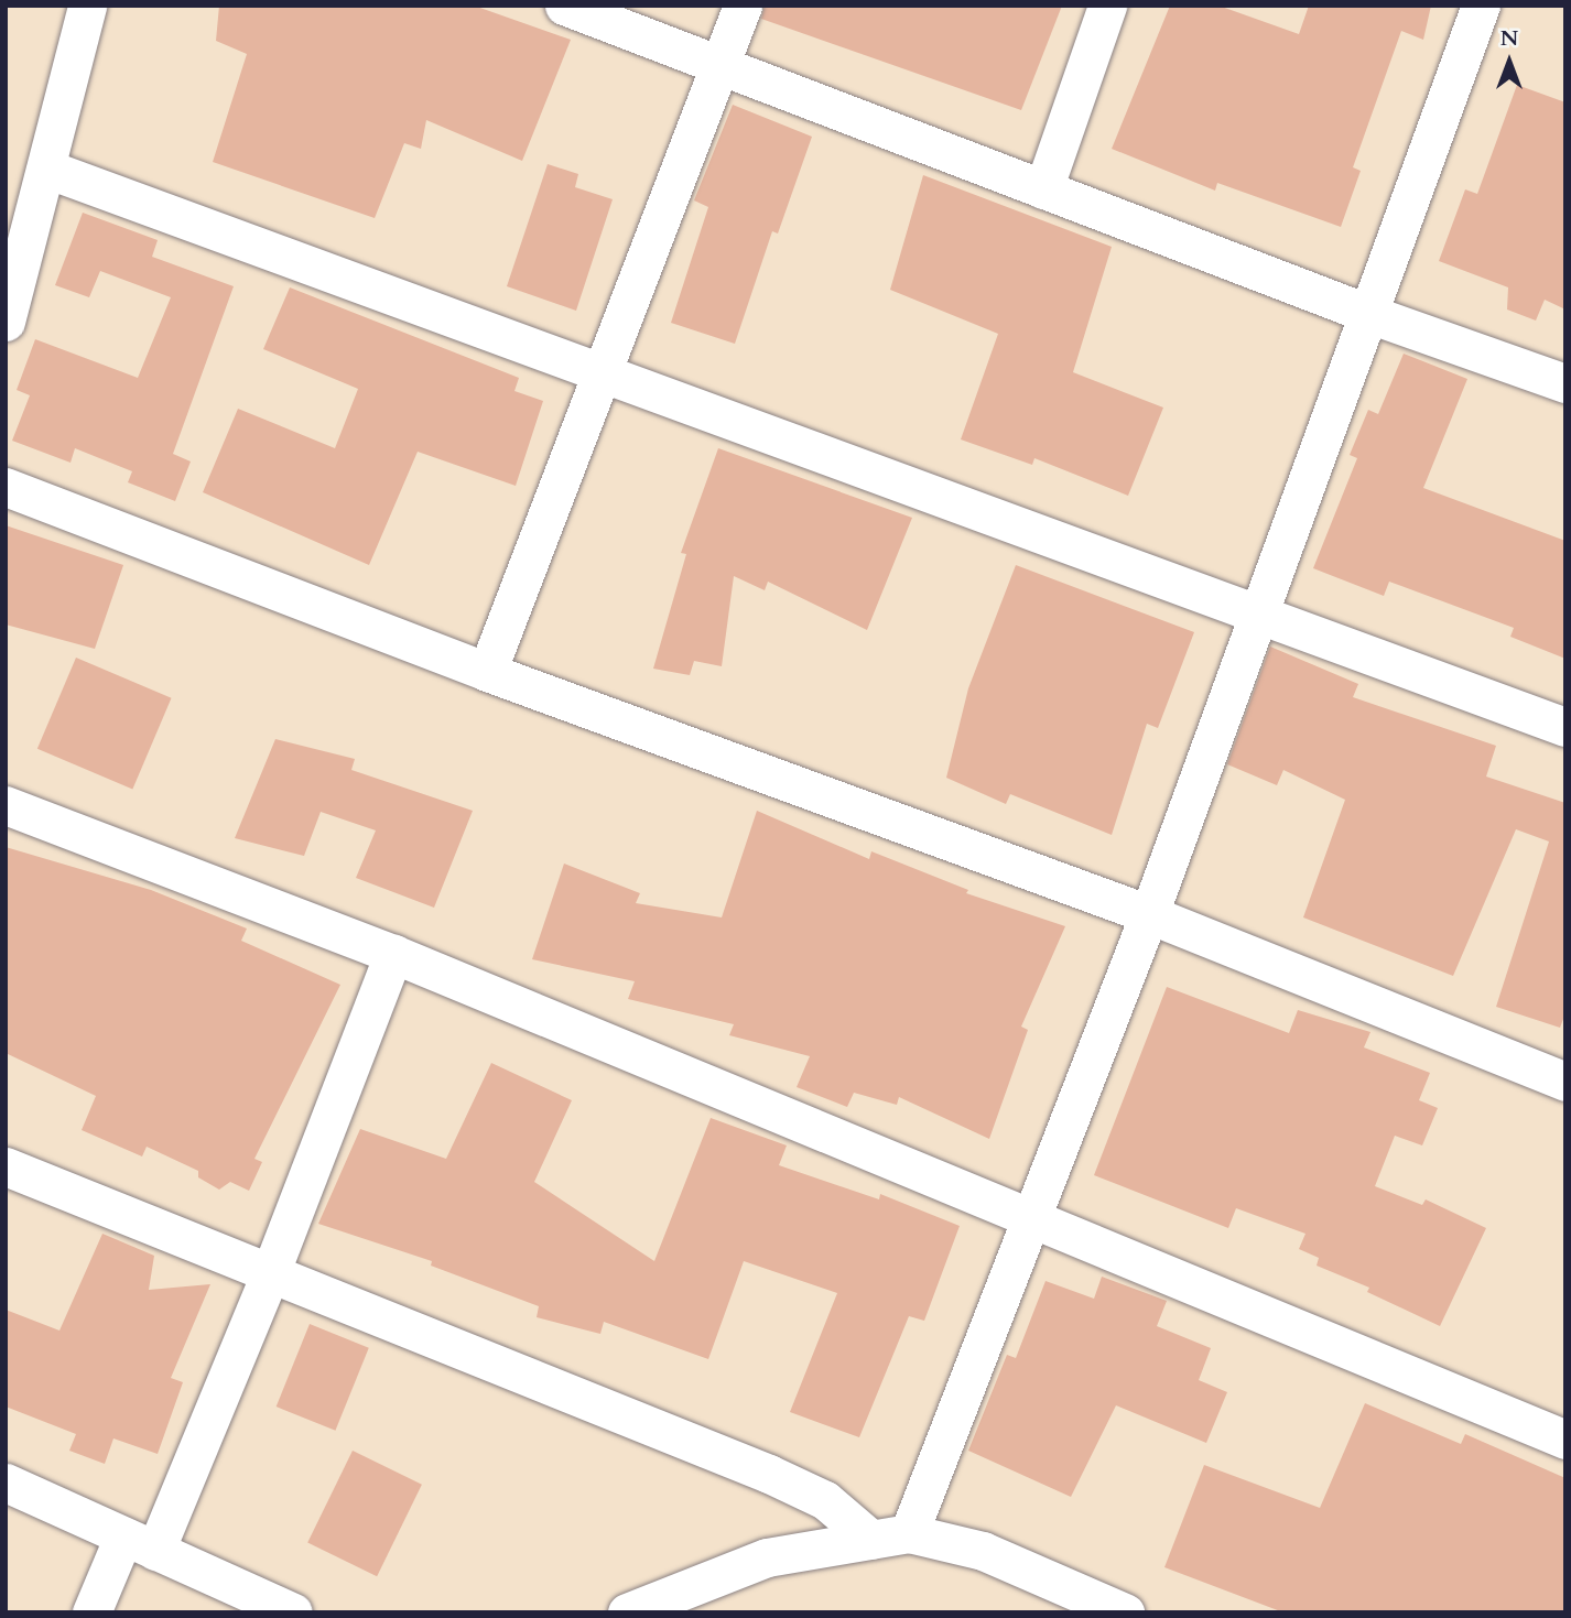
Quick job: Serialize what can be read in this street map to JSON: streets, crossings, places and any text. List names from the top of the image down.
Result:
{
  "north": "top"
}
